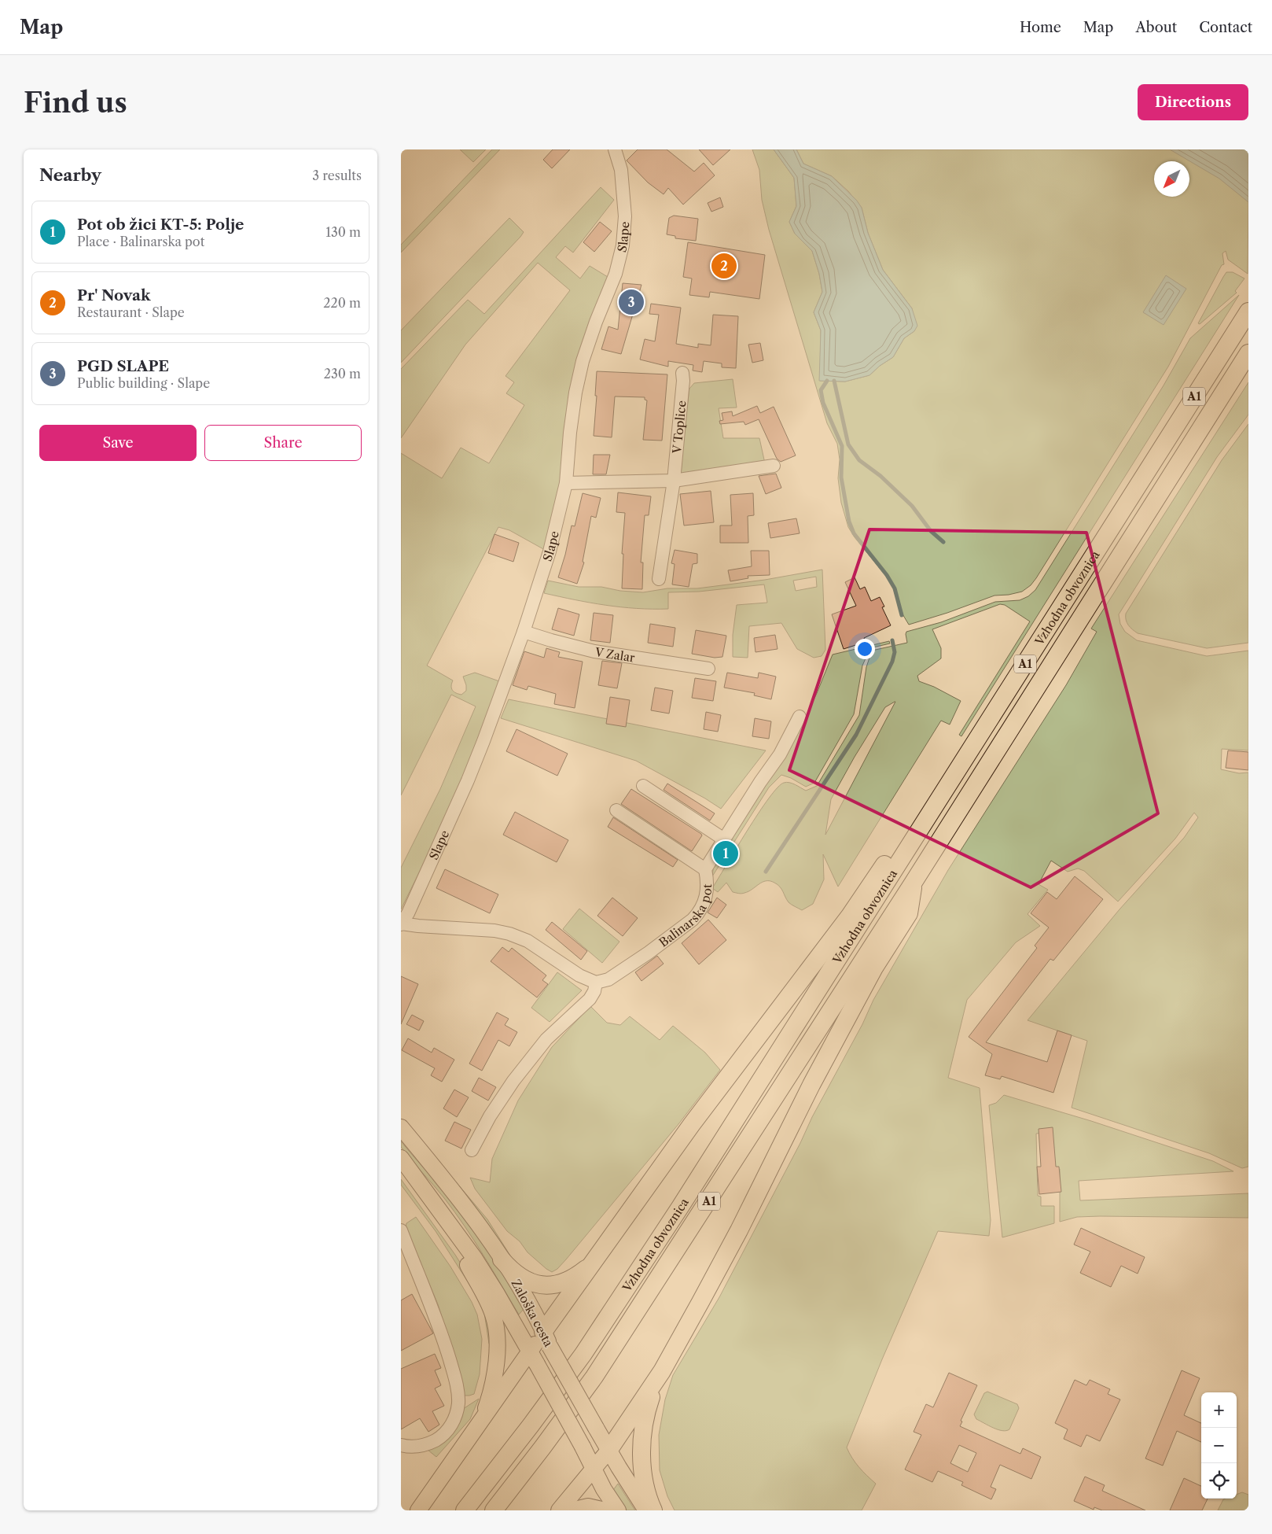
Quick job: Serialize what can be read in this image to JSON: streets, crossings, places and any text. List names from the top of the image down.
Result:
{
  "streets": {
    "highway": ["A1", "Vzhodna obvoznica"],
    "main road": ["Zaloška cesta"],
    "street": [
      "Slape",
      "V Toplice",
      "V Zalar",
      "Balinarska pot"
    ]
  },
  "crossings": [
    ["Slape", "V Zalar"]
  ],
  "north": "bottom left",
  "page": {
    "header": "Map",
    "nav": [
      "Home",
      "Map",
      "About",
      "Contact"
    ],
    "buttons": [
      "Directions",
      ["Save", "Share"]
    ],
    "title": "Find us",
    "heading": ["Nearby", "3 results"],
    "list": [
      {
        "mark": "1",
        "name": "Pot ob žici KT-5: Polje",
        "note": "Place · Balinarska pot",
        "value": "130 m"
      },
      {
        "mark": "2",
        "name": "Pr' Novak",
        "note": "Restaurant · Slape",
        "value": "220 m"
      },
      {
        "mark": "3",
        "name": "PGD SLAPE",
        "note": "Public building · Slape",
        "value": "230 m"
      }
    ],
    "pins": ["2", "3", "1"],
    "map_buttons": ["+", "−"]
  }
}
